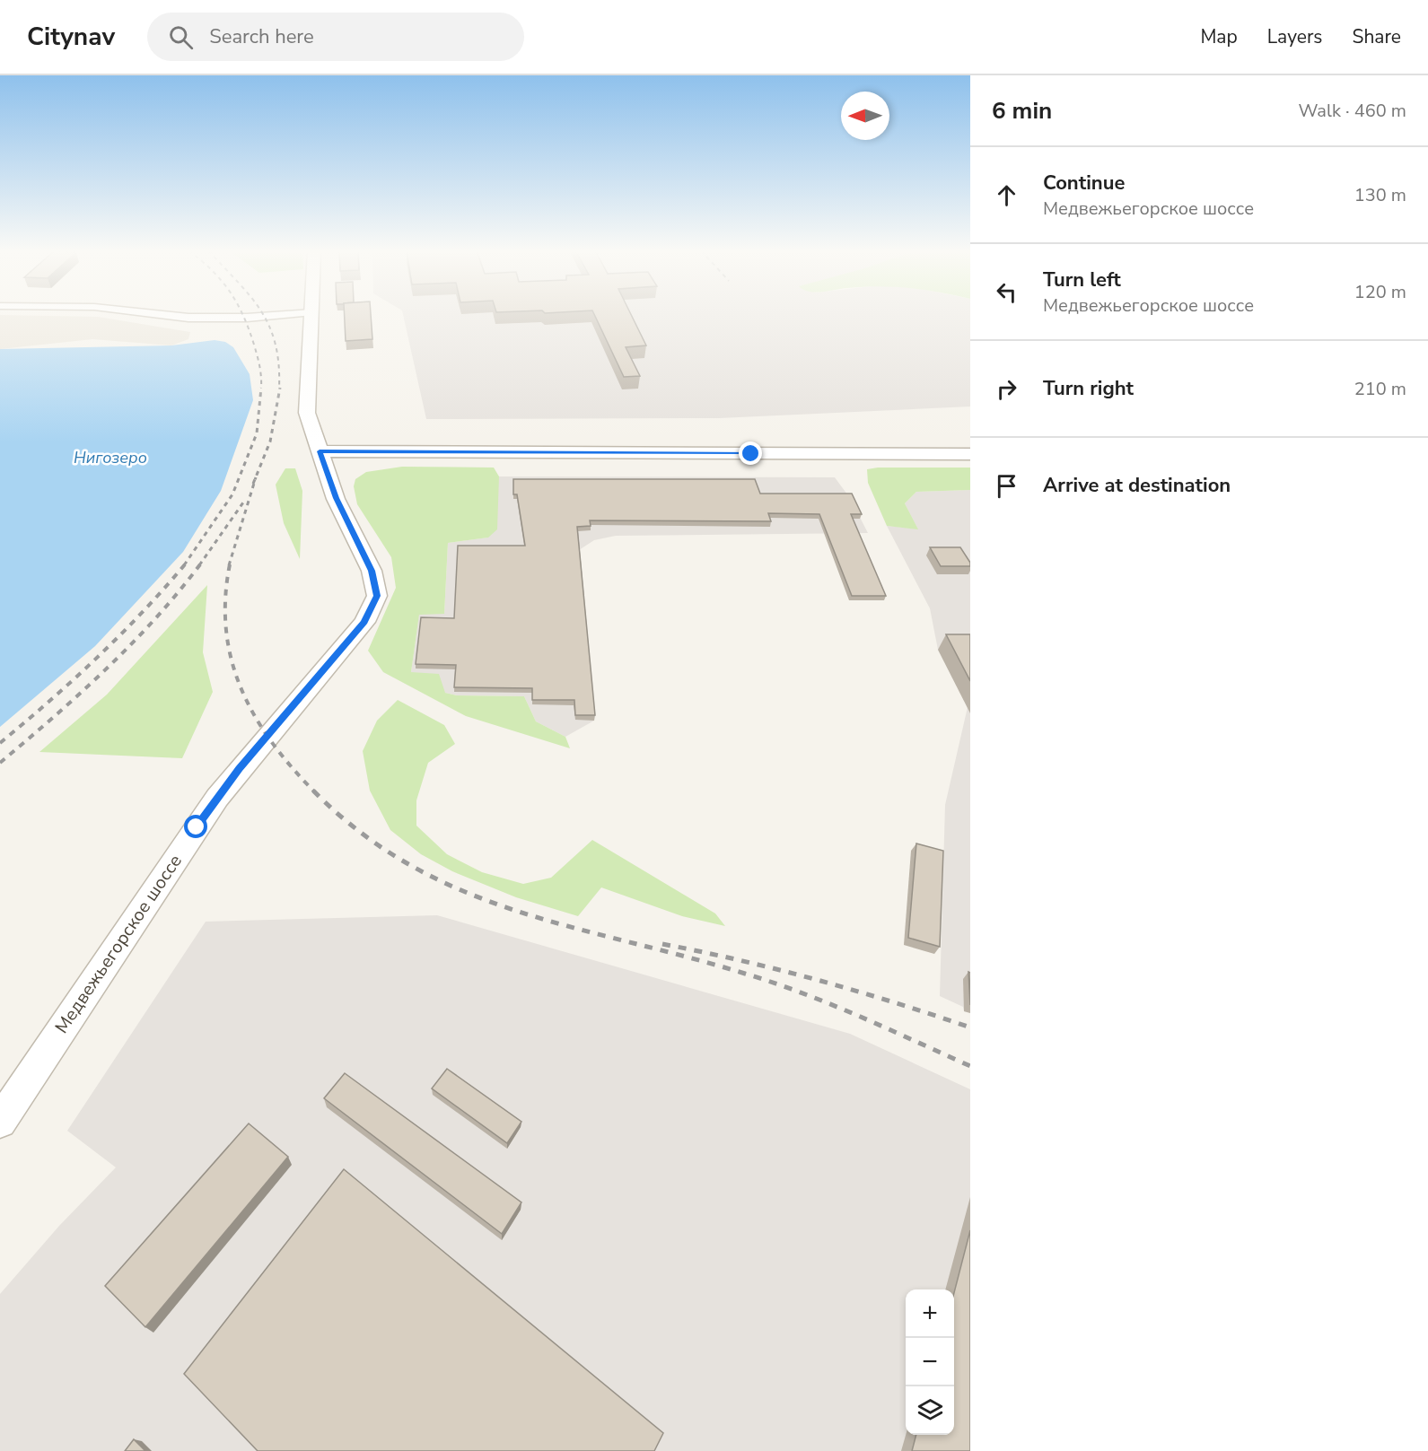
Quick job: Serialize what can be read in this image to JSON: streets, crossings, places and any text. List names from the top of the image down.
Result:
{
  "streets": {
    "street": ["Медвежьегорское шоссе"]
  },
  "water": ["Нигозеро"],
  "north": "left",
  "page": {
    "header": "Citynav",
    "search": "Search here",
    "nav": ["Map", "Layers", "Share"],
    "heading": ["6 min", "Walk · 460 m"],
    "list": [
      ["Continue", "Медвежьегорское шоссе", "130 m"],
      ["Turn left", "Медвежьегорское шоссе", "120 m"],
      ["Turn right", "210 m"],
      "Arrive at destination"
    ],
    "map_buttons": ["+", "−"]
  }
}
